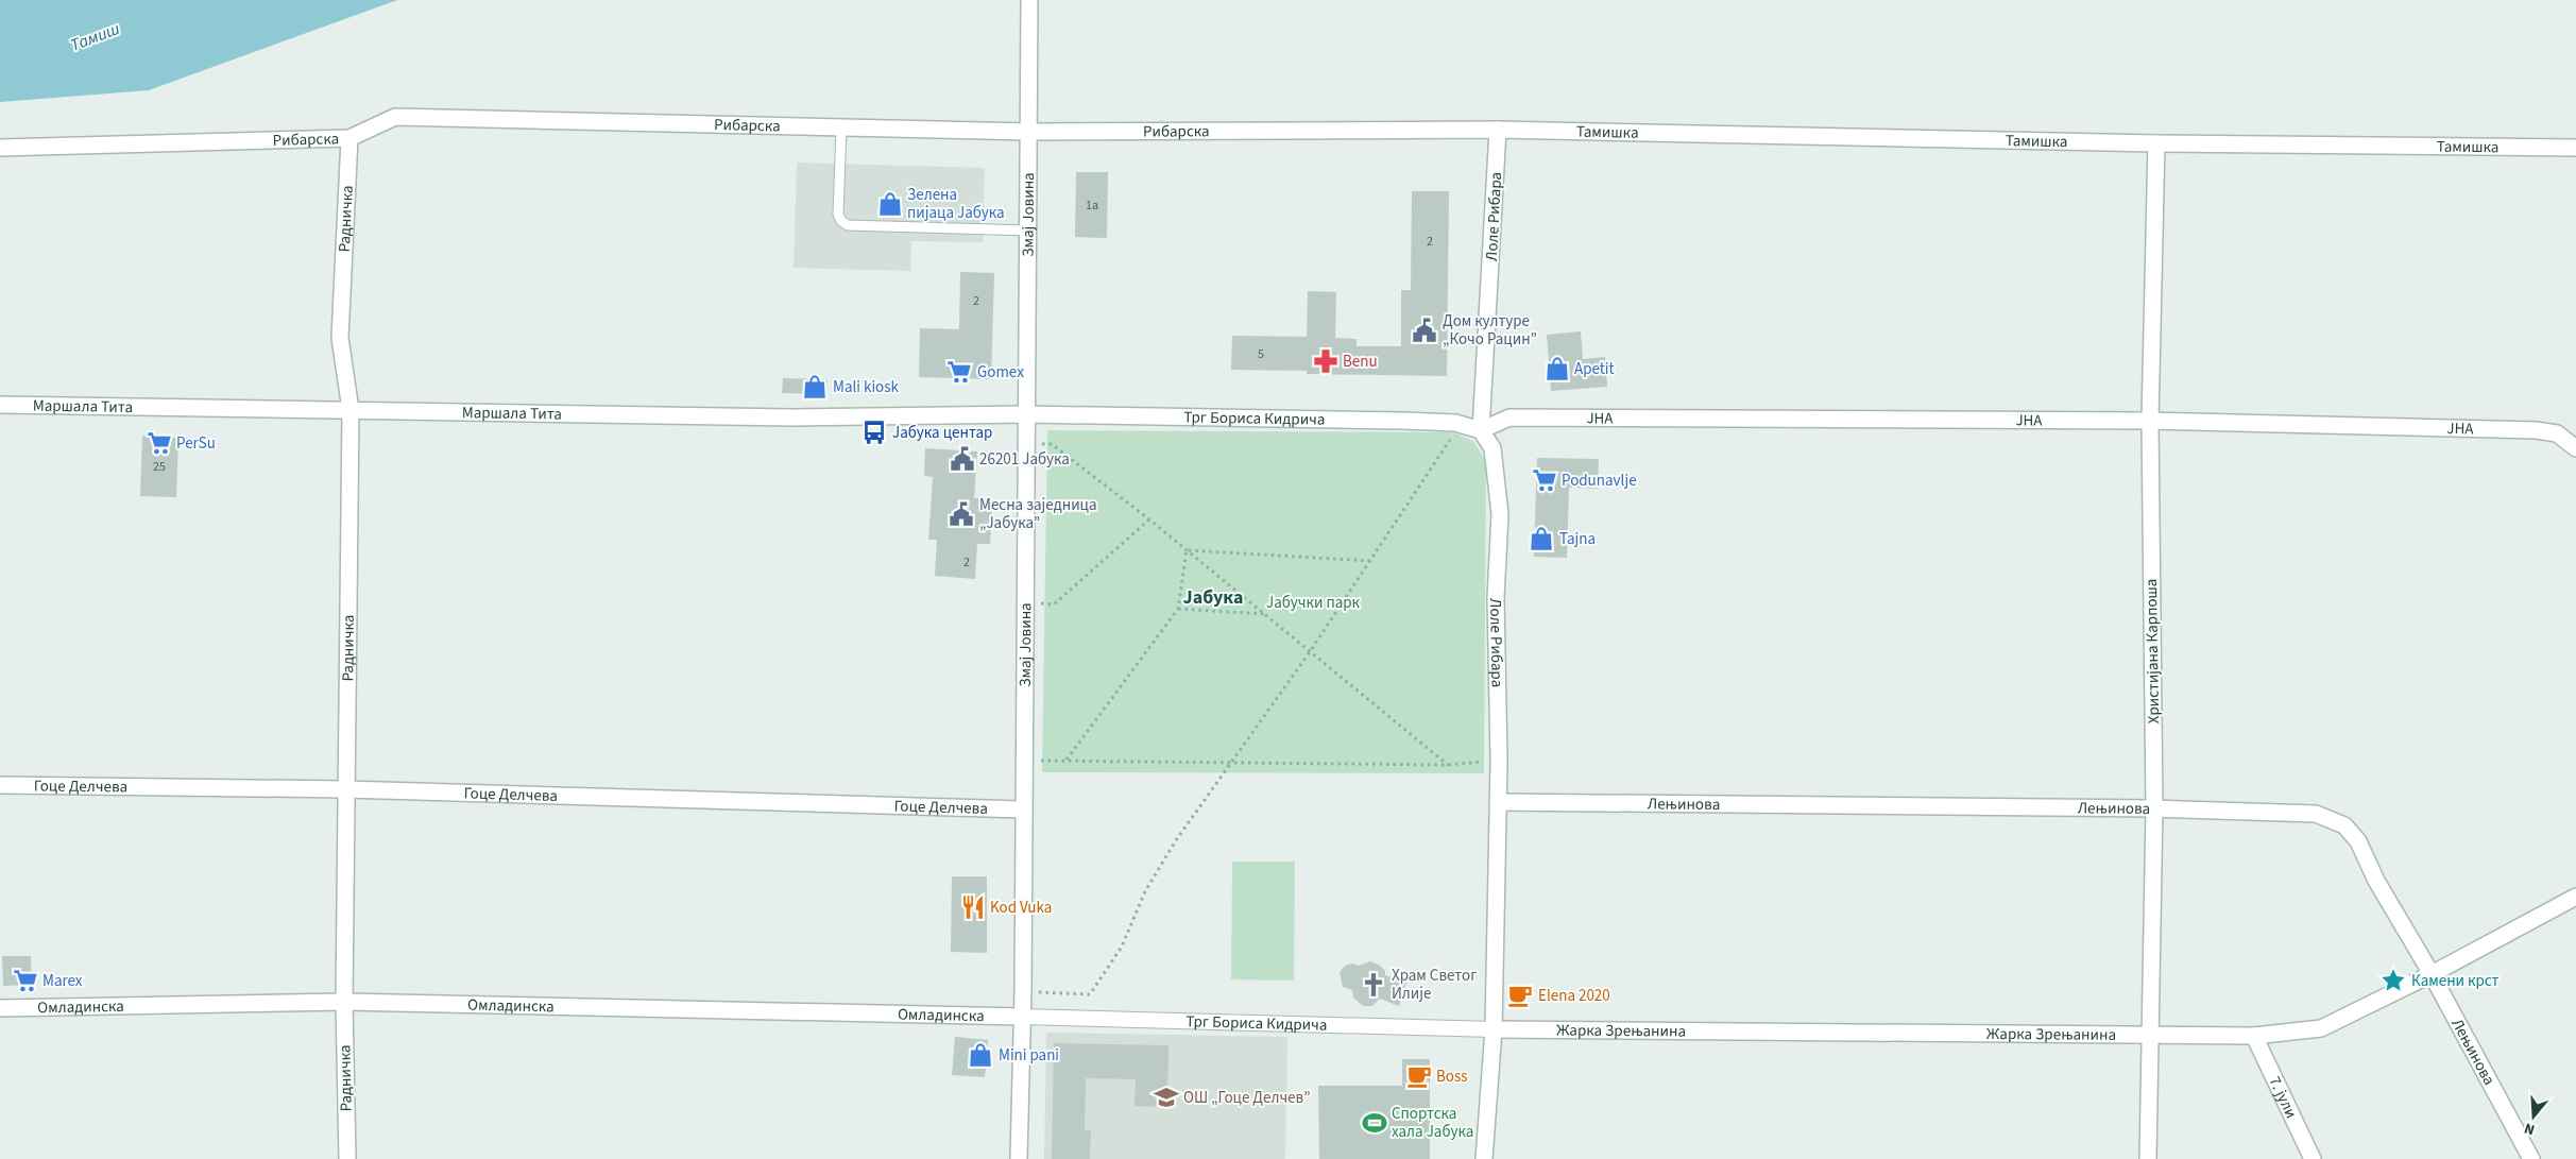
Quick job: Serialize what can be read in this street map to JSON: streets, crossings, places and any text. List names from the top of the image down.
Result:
{
  "streets": {
    "street": [
      "Рибарска",
      "Тамишка",
      "Змај Јовина",
      "Лоле Рибара",
      "Радничка",
      "Маршала Тита",
      "Трг Бориса Кидрича",
      "ЈНА",
      "Христијана Карпоша",
      "Гоце Делчева",
      "Лењинова",
      "Омладинска",
      "Жарка Зрењанина",
      "7. јули"
    ]
  },
  "crossings": [
    ["Рибарска", "Тамишка"],
    ["Рибарска", "Змај Јовина"],
    ["Рибарска", "Лоле Рибара"],
    ["Рибарска", "Радничка"],
    ["Тамишка", "Лоле Рибара"],
    ["Тамишка", "Христијана Карпоша"],
    ["Змај Јовина", "Маршала Тита"],
    ["Змај Јовина", "Трг Бориса Кидрича"],
    ["Змај Јовина", "Гоце Делчева"],
    ["Змај Јовина", "Омладинска"],
    ["Лоле Рибара", "Трг Бориса Кидрича"],
    ["Лоле Рибара", "ЈНА"],
    ["Лоле Рибара", "Лењинова"],
    ["Лоле Рибара", "Жарка Зрењанина"],
    ["Радничка", "Маршала Тита"],
    ["Радничка", "Гоце Делчева"],
    ["Радничка", "Омладинска"],
    ["Маршала Тита", "Трг Бориса Кидрича"],
    ["Трг Бориса Кидрича", "ЈНА"],
    ["Трг Бориса Кидрича", "Омладинска"],
    ["Трг Бориса Кидрича", "Жарка Зрењанина"],
    ["ЈНА", "Христијана Карпоша"],
    ["Христијана Карпоша", "Лењинова"],
    ["Христијана Карпоша", "Жарка Зрењанина"],
    ["Лењинова", "Жарка Зрењанина"],
    ["Жарка Зрењанина", "7. јули"]
  ],
  "districts": ["Јабука"],
  "water": ["Тамиш"],
  "parks": ["Јабучки парк"],
  "places": {
    "shop": [
      "Зелена пијаца Јабука",
      "Apetit",
      "Mali kiosk",
      "Tajna",
      "Mini pani"
    ],
    "public building": ["Дом културе „Кочо Рацин”", "26201 Јабука", "Месна заједница „Јабука”"],
    "pharmacy": ["Benu"],
    "supermarket": [
      "Gomex",
      "PerSu",
      "Podunavlje",
      "Marex"
    ],
    "bus stop": ["Јабука центар"],
    "restaurant": ["Kod Vuka"],
    "place": ["Камени крст"],
    "church": ["Храм Светог Илије"],
    "cafe": ["Elena 2020", "Boss"],
    "school or university": ["ОШ „Гоце Делчев”"],
    "sports": ["Спортска хала Јабука"]
  },
  "house_numbers": [
    "1a",
    "2",
    "2",
    "5",
    "25",
    "2"
  ],
  "north": "bottom"
}
